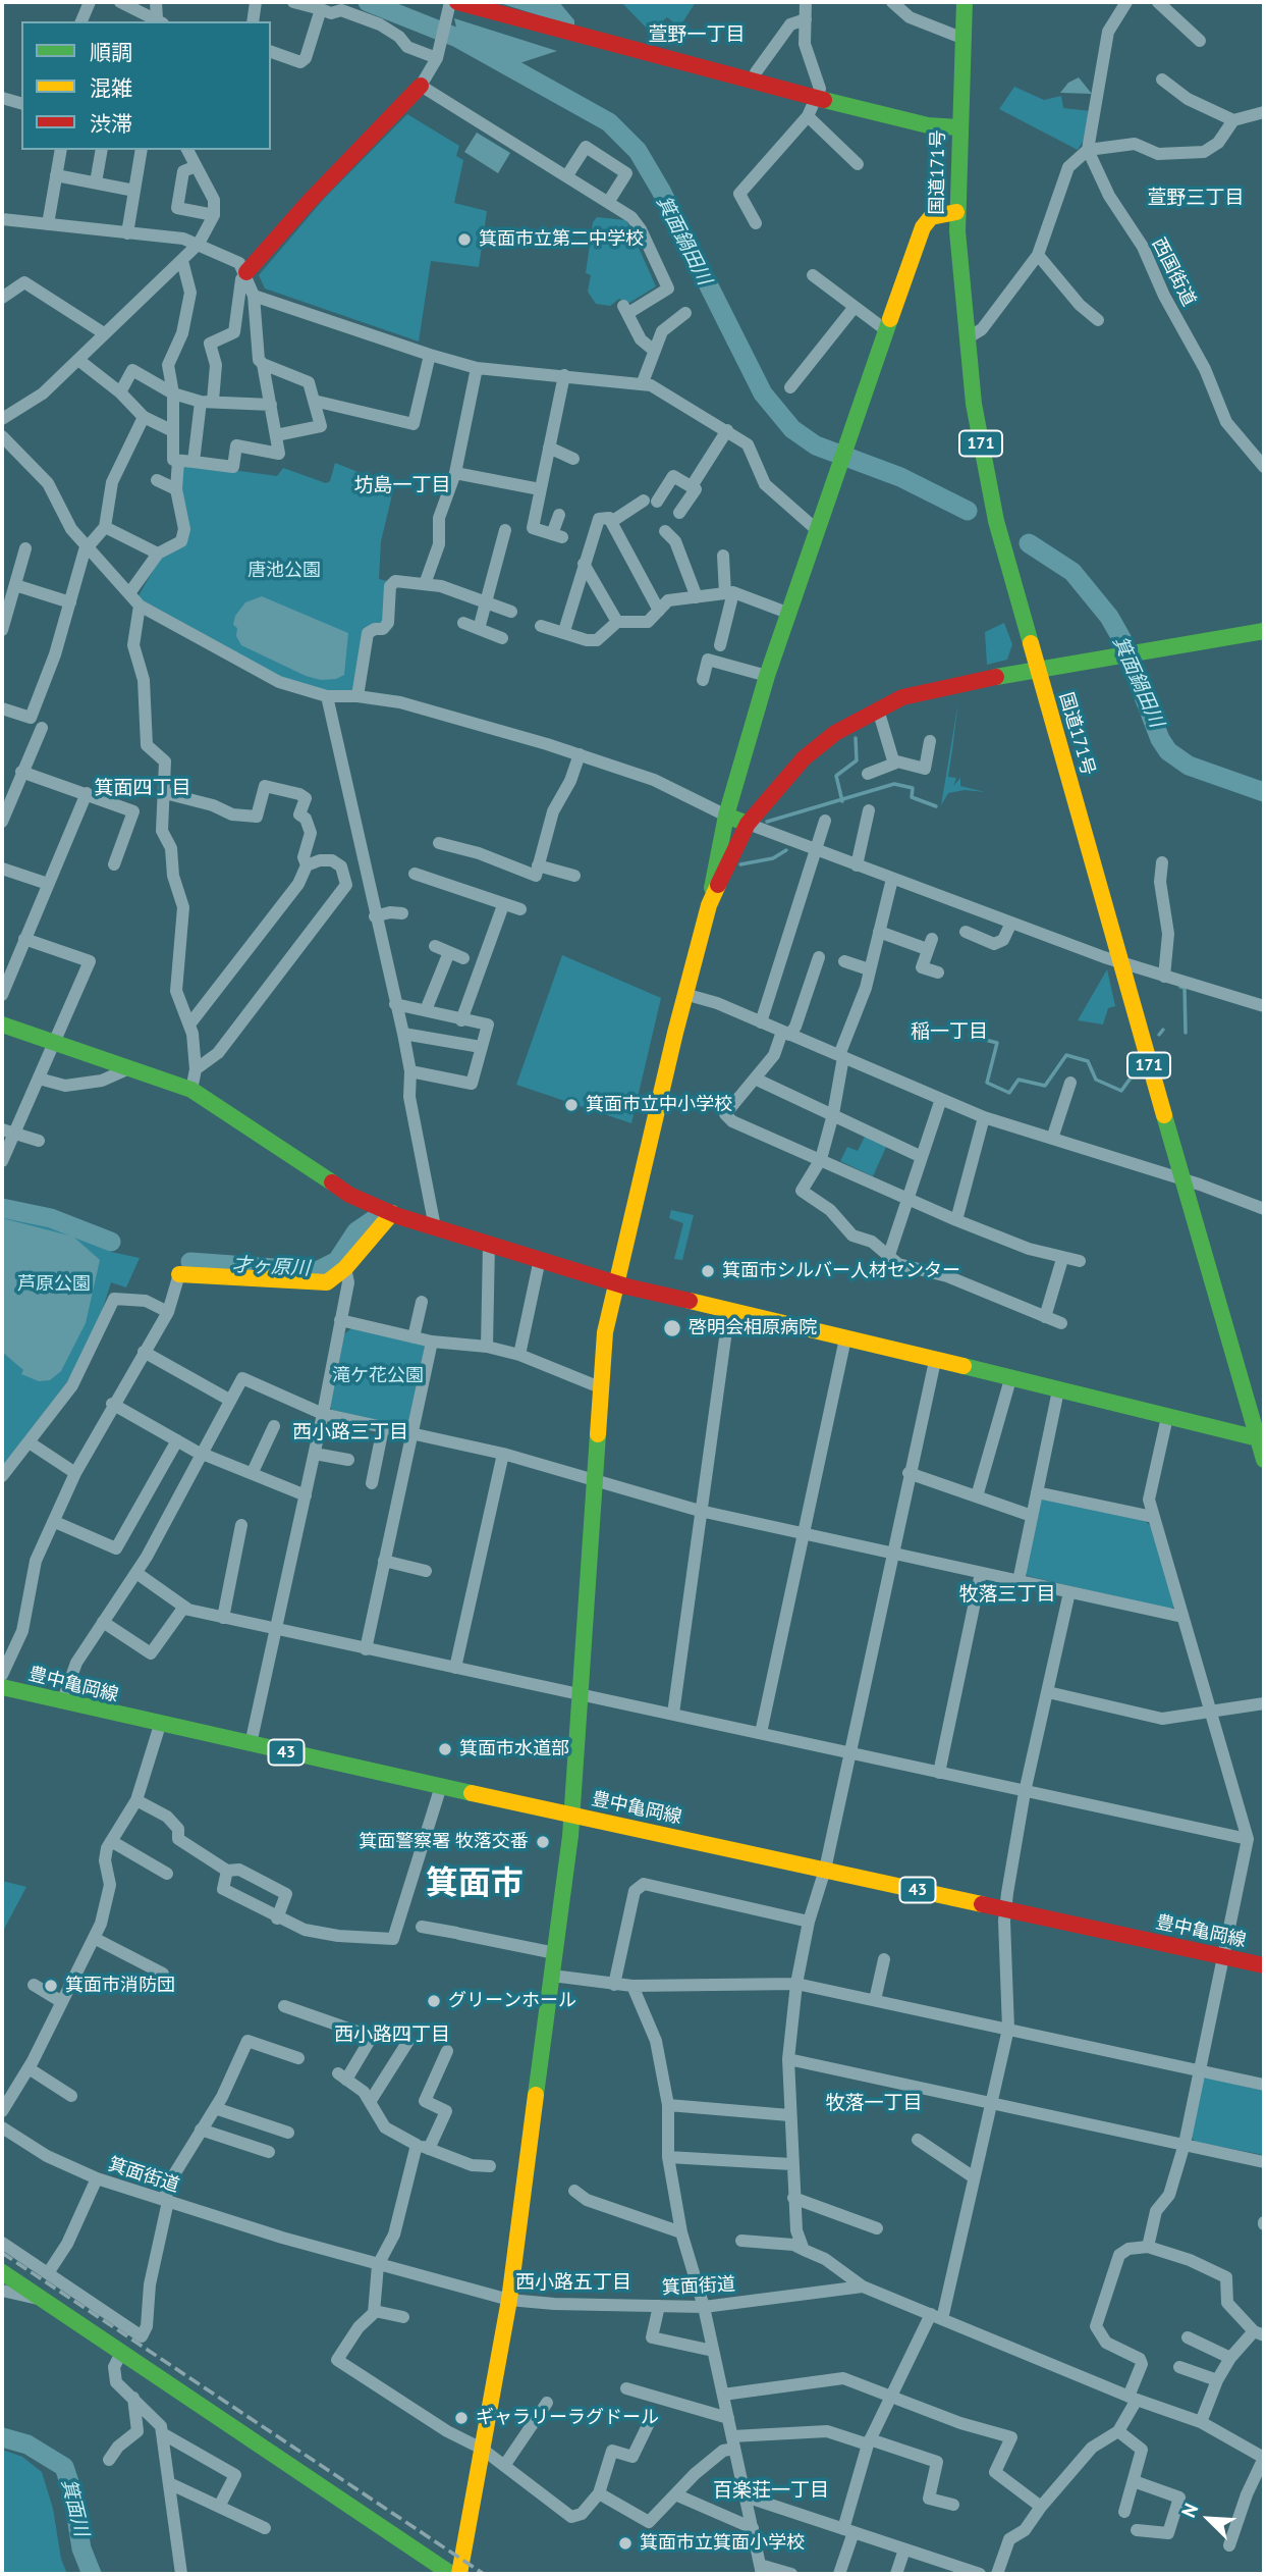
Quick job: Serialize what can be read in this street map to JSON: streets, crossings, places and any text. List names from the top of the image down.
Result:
{
  "streets": {
    "main road": [
      "国道171号",
      "171",
      "豊中亀岡線",
      "43"
    ],
    "street": ["西国街道", "箕面街道"]
  },
  "districts": [
    "萱野一丁目",
    "萱野三丁目",
    "坊島一丁目",
    "箕面四丁目",
    "稲一丁目",
    "西小路三丁目",
    "牧落三丁目",
    "箕面市",
    "西小路四丁目",
    "牧落一丁目",
    "西小路五丁目",
    "百楽荘一丁目"
  ],
  "water": ["箕面鍋田川", "才ヶ原川", "箕面川"],
  "parks": ["唐池公園", "芦原公園", "滝ケ花公園"],
  "places": [
    "箕面市立第二中学校",
    "箕面市立中小学校",
    "箕面市シルバー人材センター",
    "啓明会相原病院",
    "箕面市水道部",
    "箕面警察署 牧落交番",
    "箕面市消防団",
    "グリーンホール",
    "ギャラリーラグドール",
    "箕面市立箕面小学校"
  ],
  "legend": ["順調", "混雑", "渋滞"],
  "north": "top left"
}
